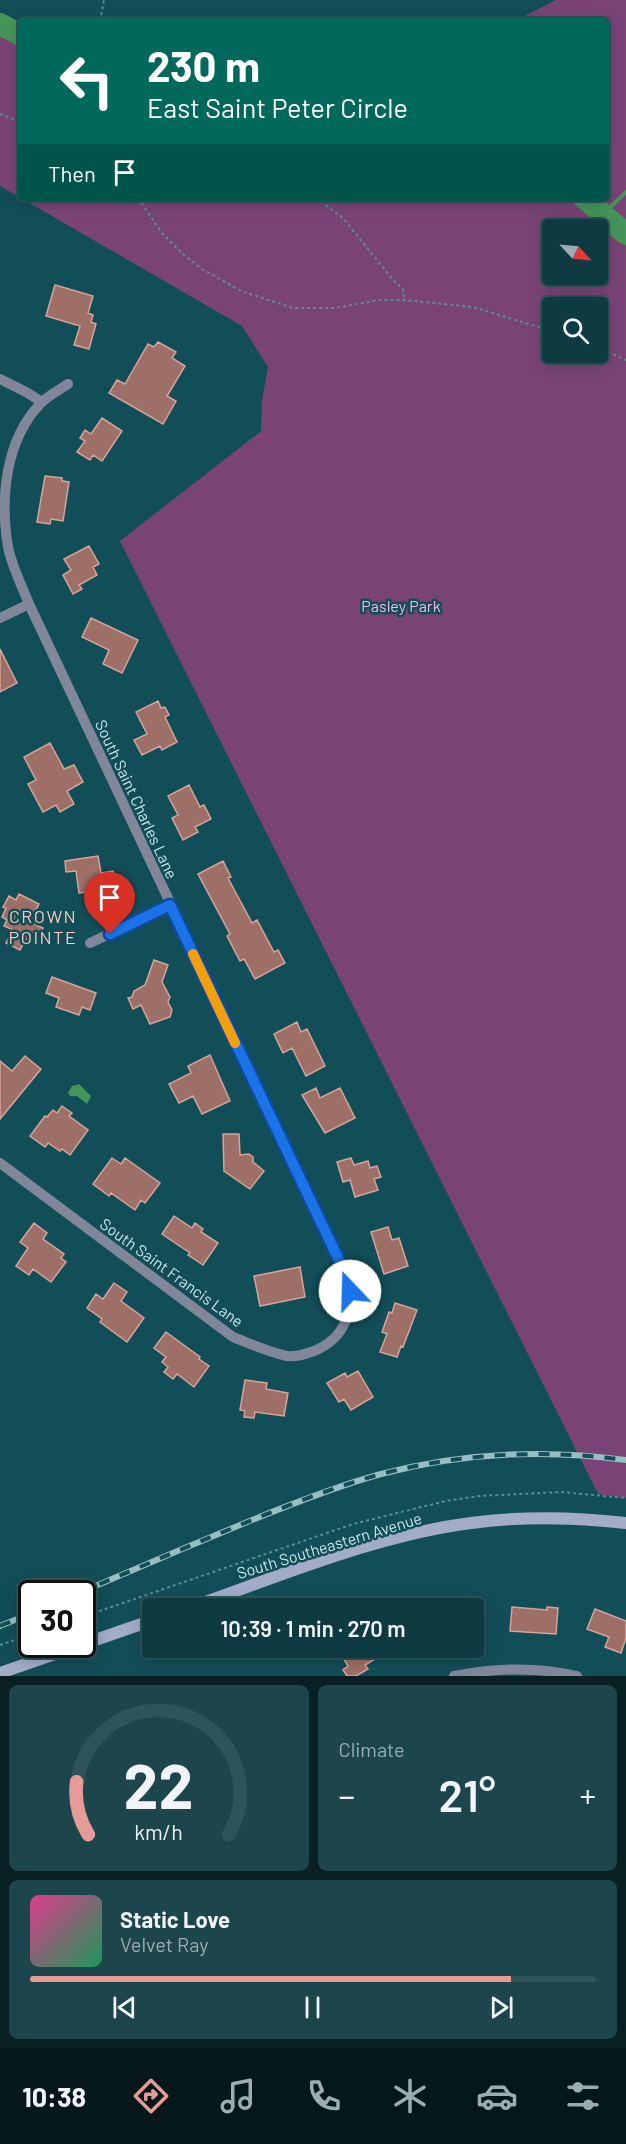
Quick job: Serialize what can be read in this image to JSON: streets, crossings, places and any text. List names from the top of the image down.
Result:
{
  "streets": {
    "main road": ["South Southeastern Avenue"],
    "street": ["South Saint Charles Lane", "South Saint Francis Lane"]
  },
  "crossings": [
    ["South Saint Charles Lane", "South Saint Francis Lane"]
  ],
  "districts": ["CROWN POINTE"],
  "parks": ["Pasley Park"],
  "north": "bottom right",
  "page": {
    "turn": ["230 m", "East Saint Peter Circle"],
    "then": "Then",
    "limit": "30",
    "trip": "10:39 · 1 min · 270 m",
    "tile": "Climate",
    "heat": ["−", "21°", "+"],
    "song": ["Static Love", "Velvet Ray"],
    "tabs": "10:38",
    "gauge": ["22", "km/h"]
  }
}
